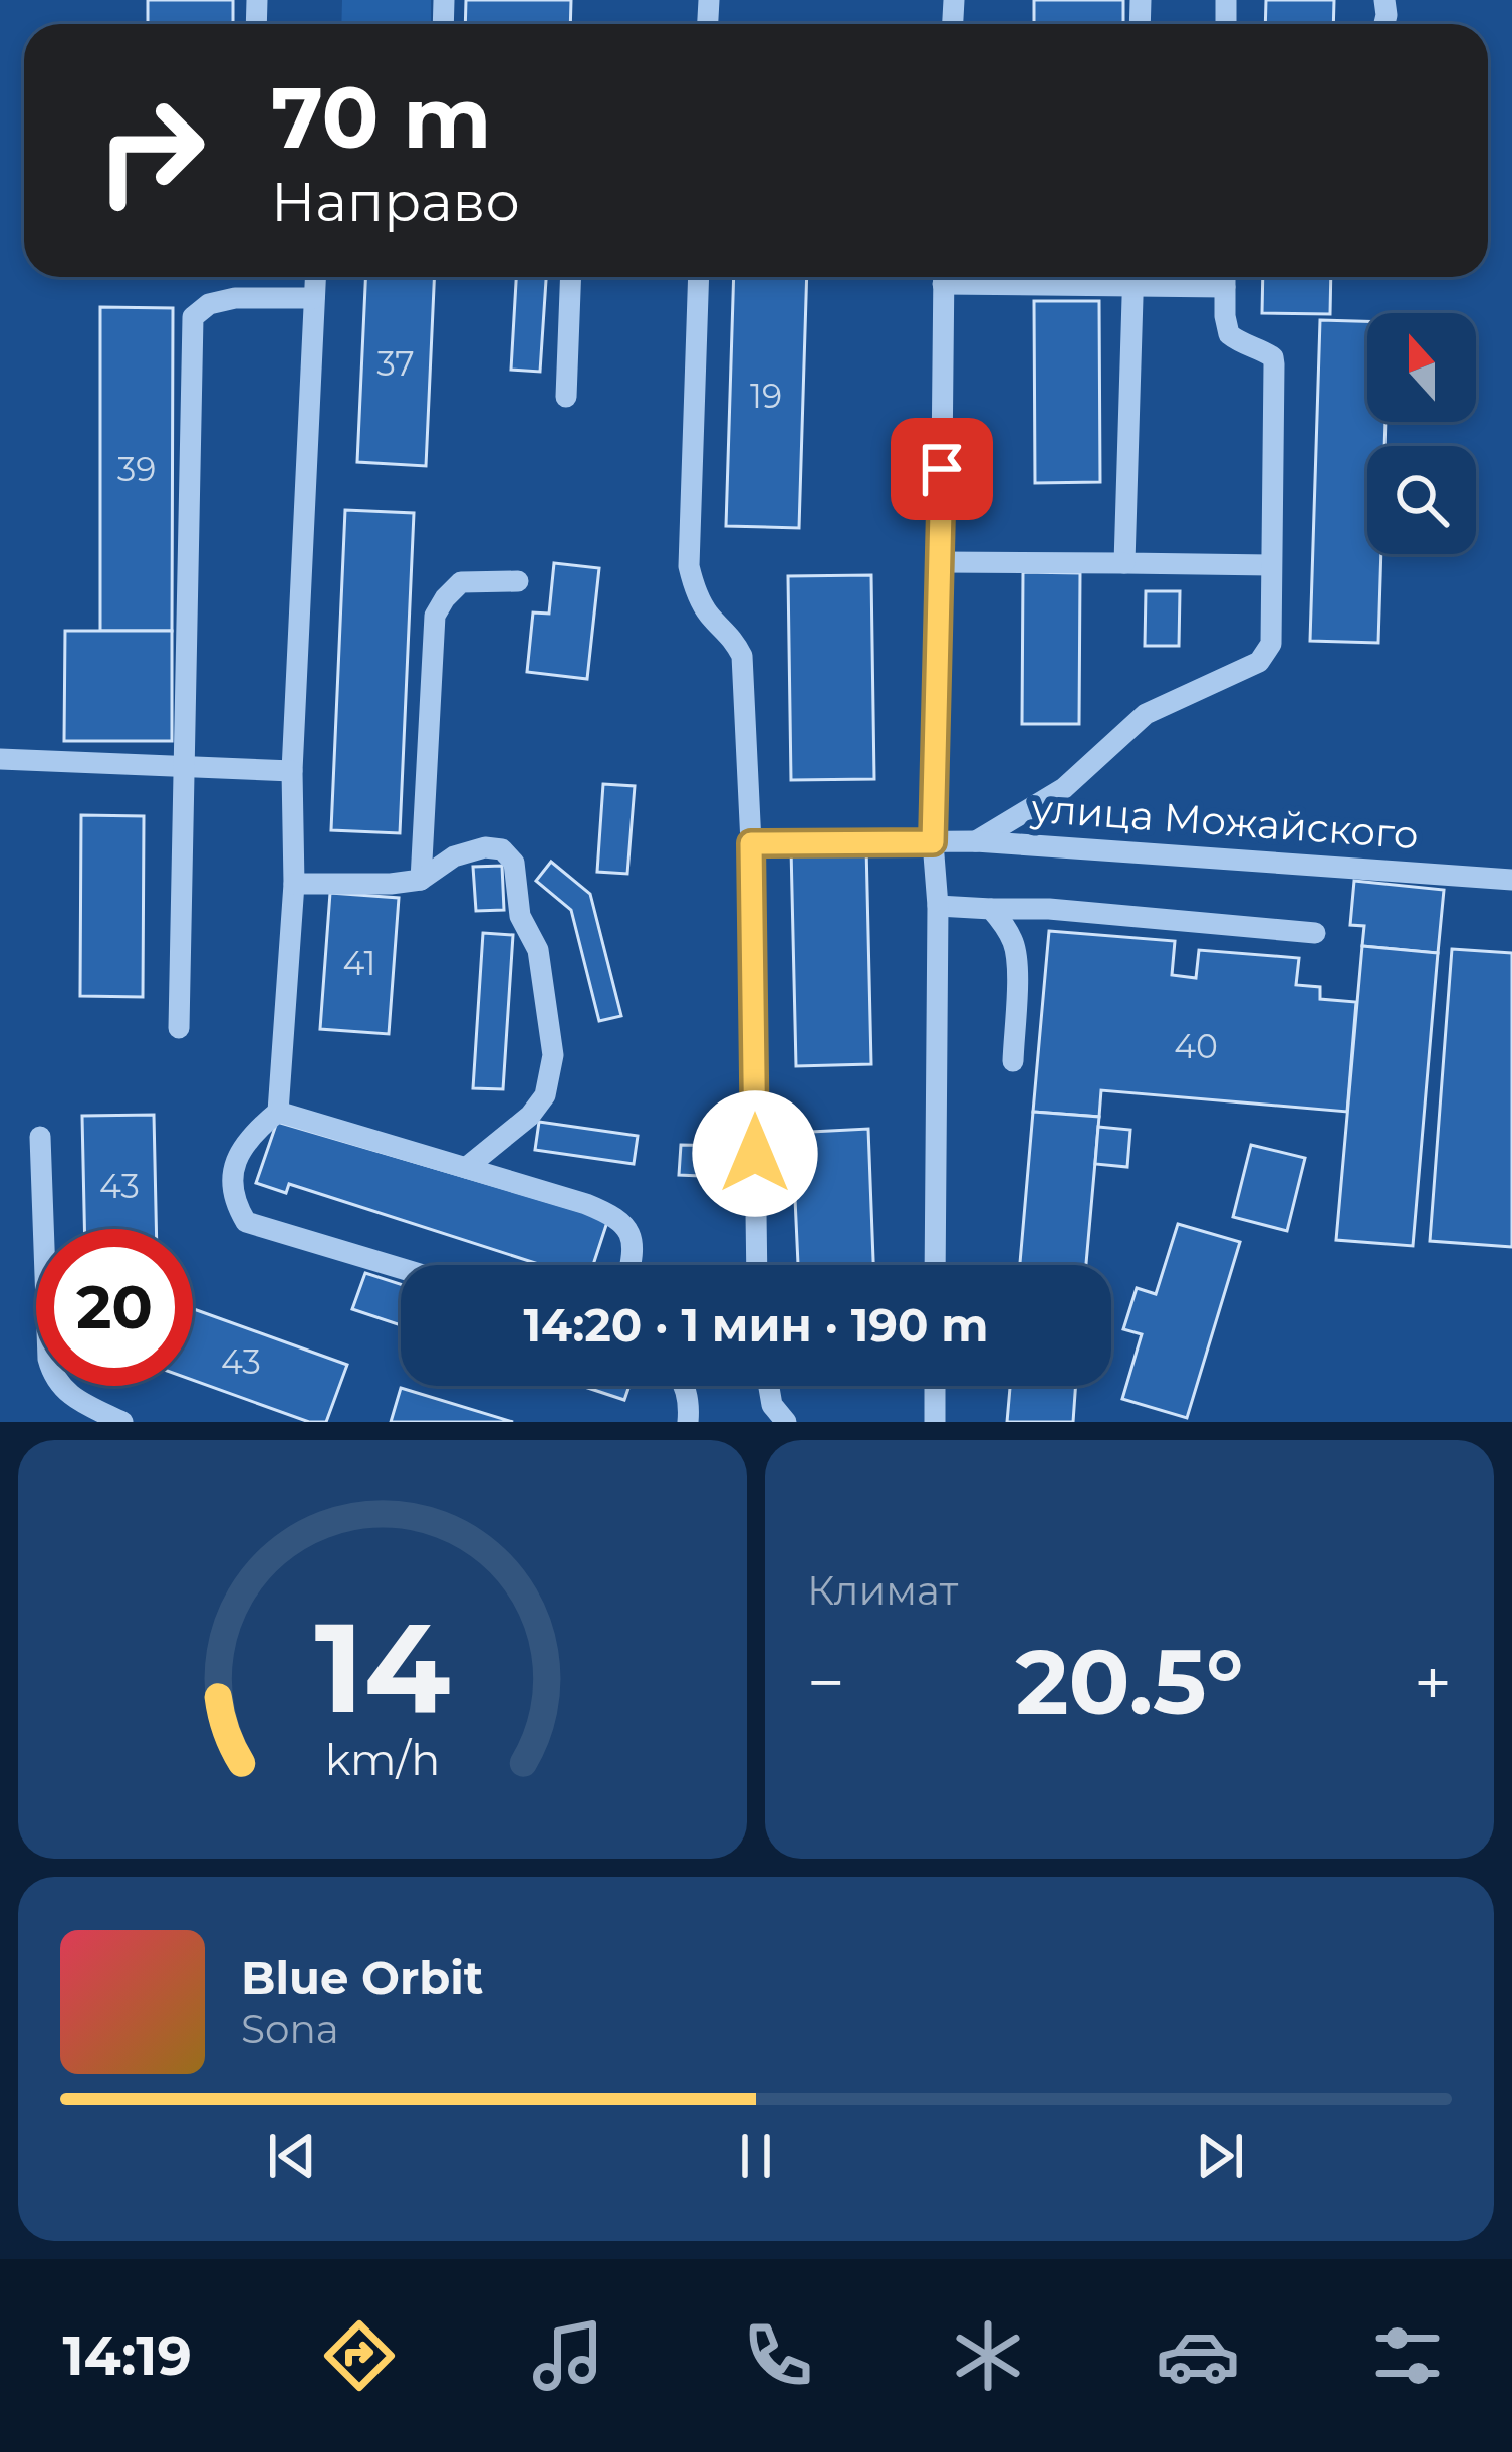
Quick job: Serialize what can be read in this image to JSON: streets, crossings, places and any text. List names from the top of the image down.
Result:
{
  "streets": {
    "lane": ["улица Можайского"]
  },
  "house_numbers": [
    "37",
    "19",
    "39",
    "41",
    "40",
    "43",
    "43"
  ],
  "north": "top",
  "page": {
    "turn": ["70 m", "Направо"],
    "limit": "20",
    "trip": "14:20 · 1 мин · 190 m",
    "tile": "Климат",
    "heat": ["−", "20.5°", "+"],
    "song": ["Blue Orbit", "Sona"],
    "tabs": "14:19",
    "gauge": ["14", "km/h"]
  }
}
